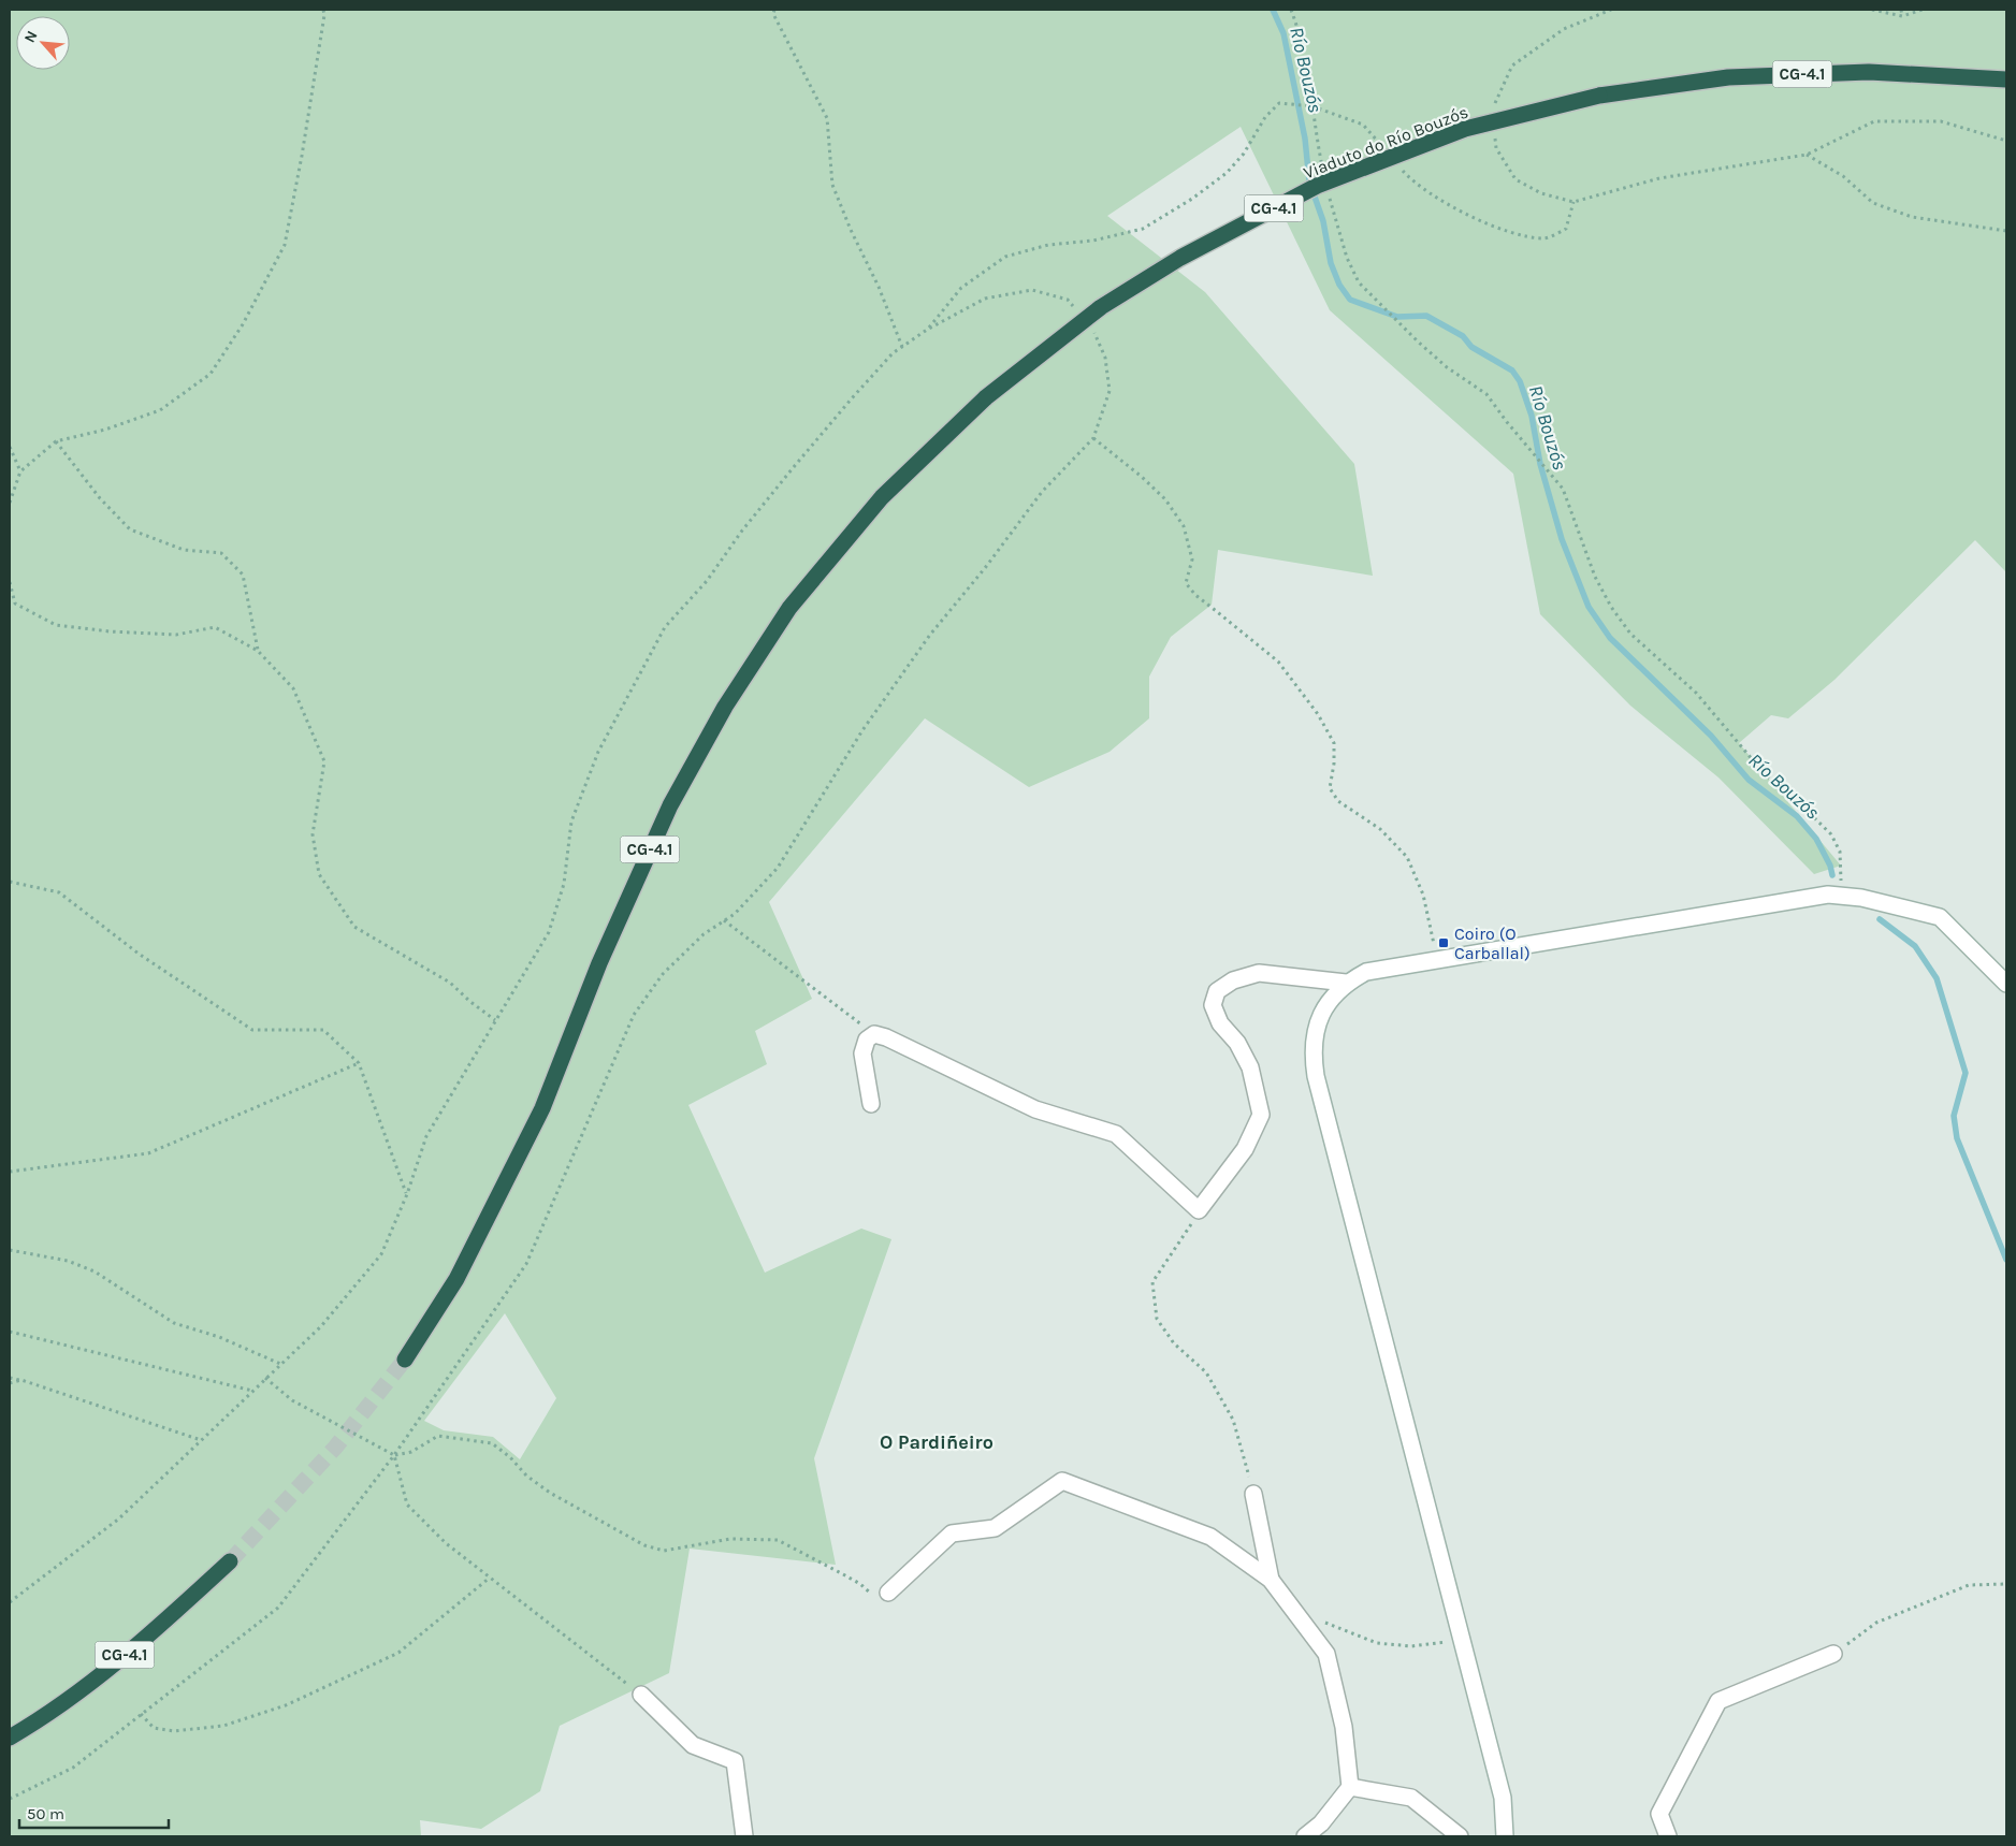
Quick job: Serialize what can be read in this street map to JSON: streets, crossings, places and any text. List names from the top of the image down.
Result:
{
  "streets": {
    "highway": ["CG-4.1", "Viaduto do Río Bouzós"]
  },
  "districts": ["O Pardiñeiro"],
  "water": ["Río Bouzós"],
  "places": {
    "transit": ["Coiro (O Carballal)"]
  },
  "scale_bar": "50 m",
  "north": "top left"
}
